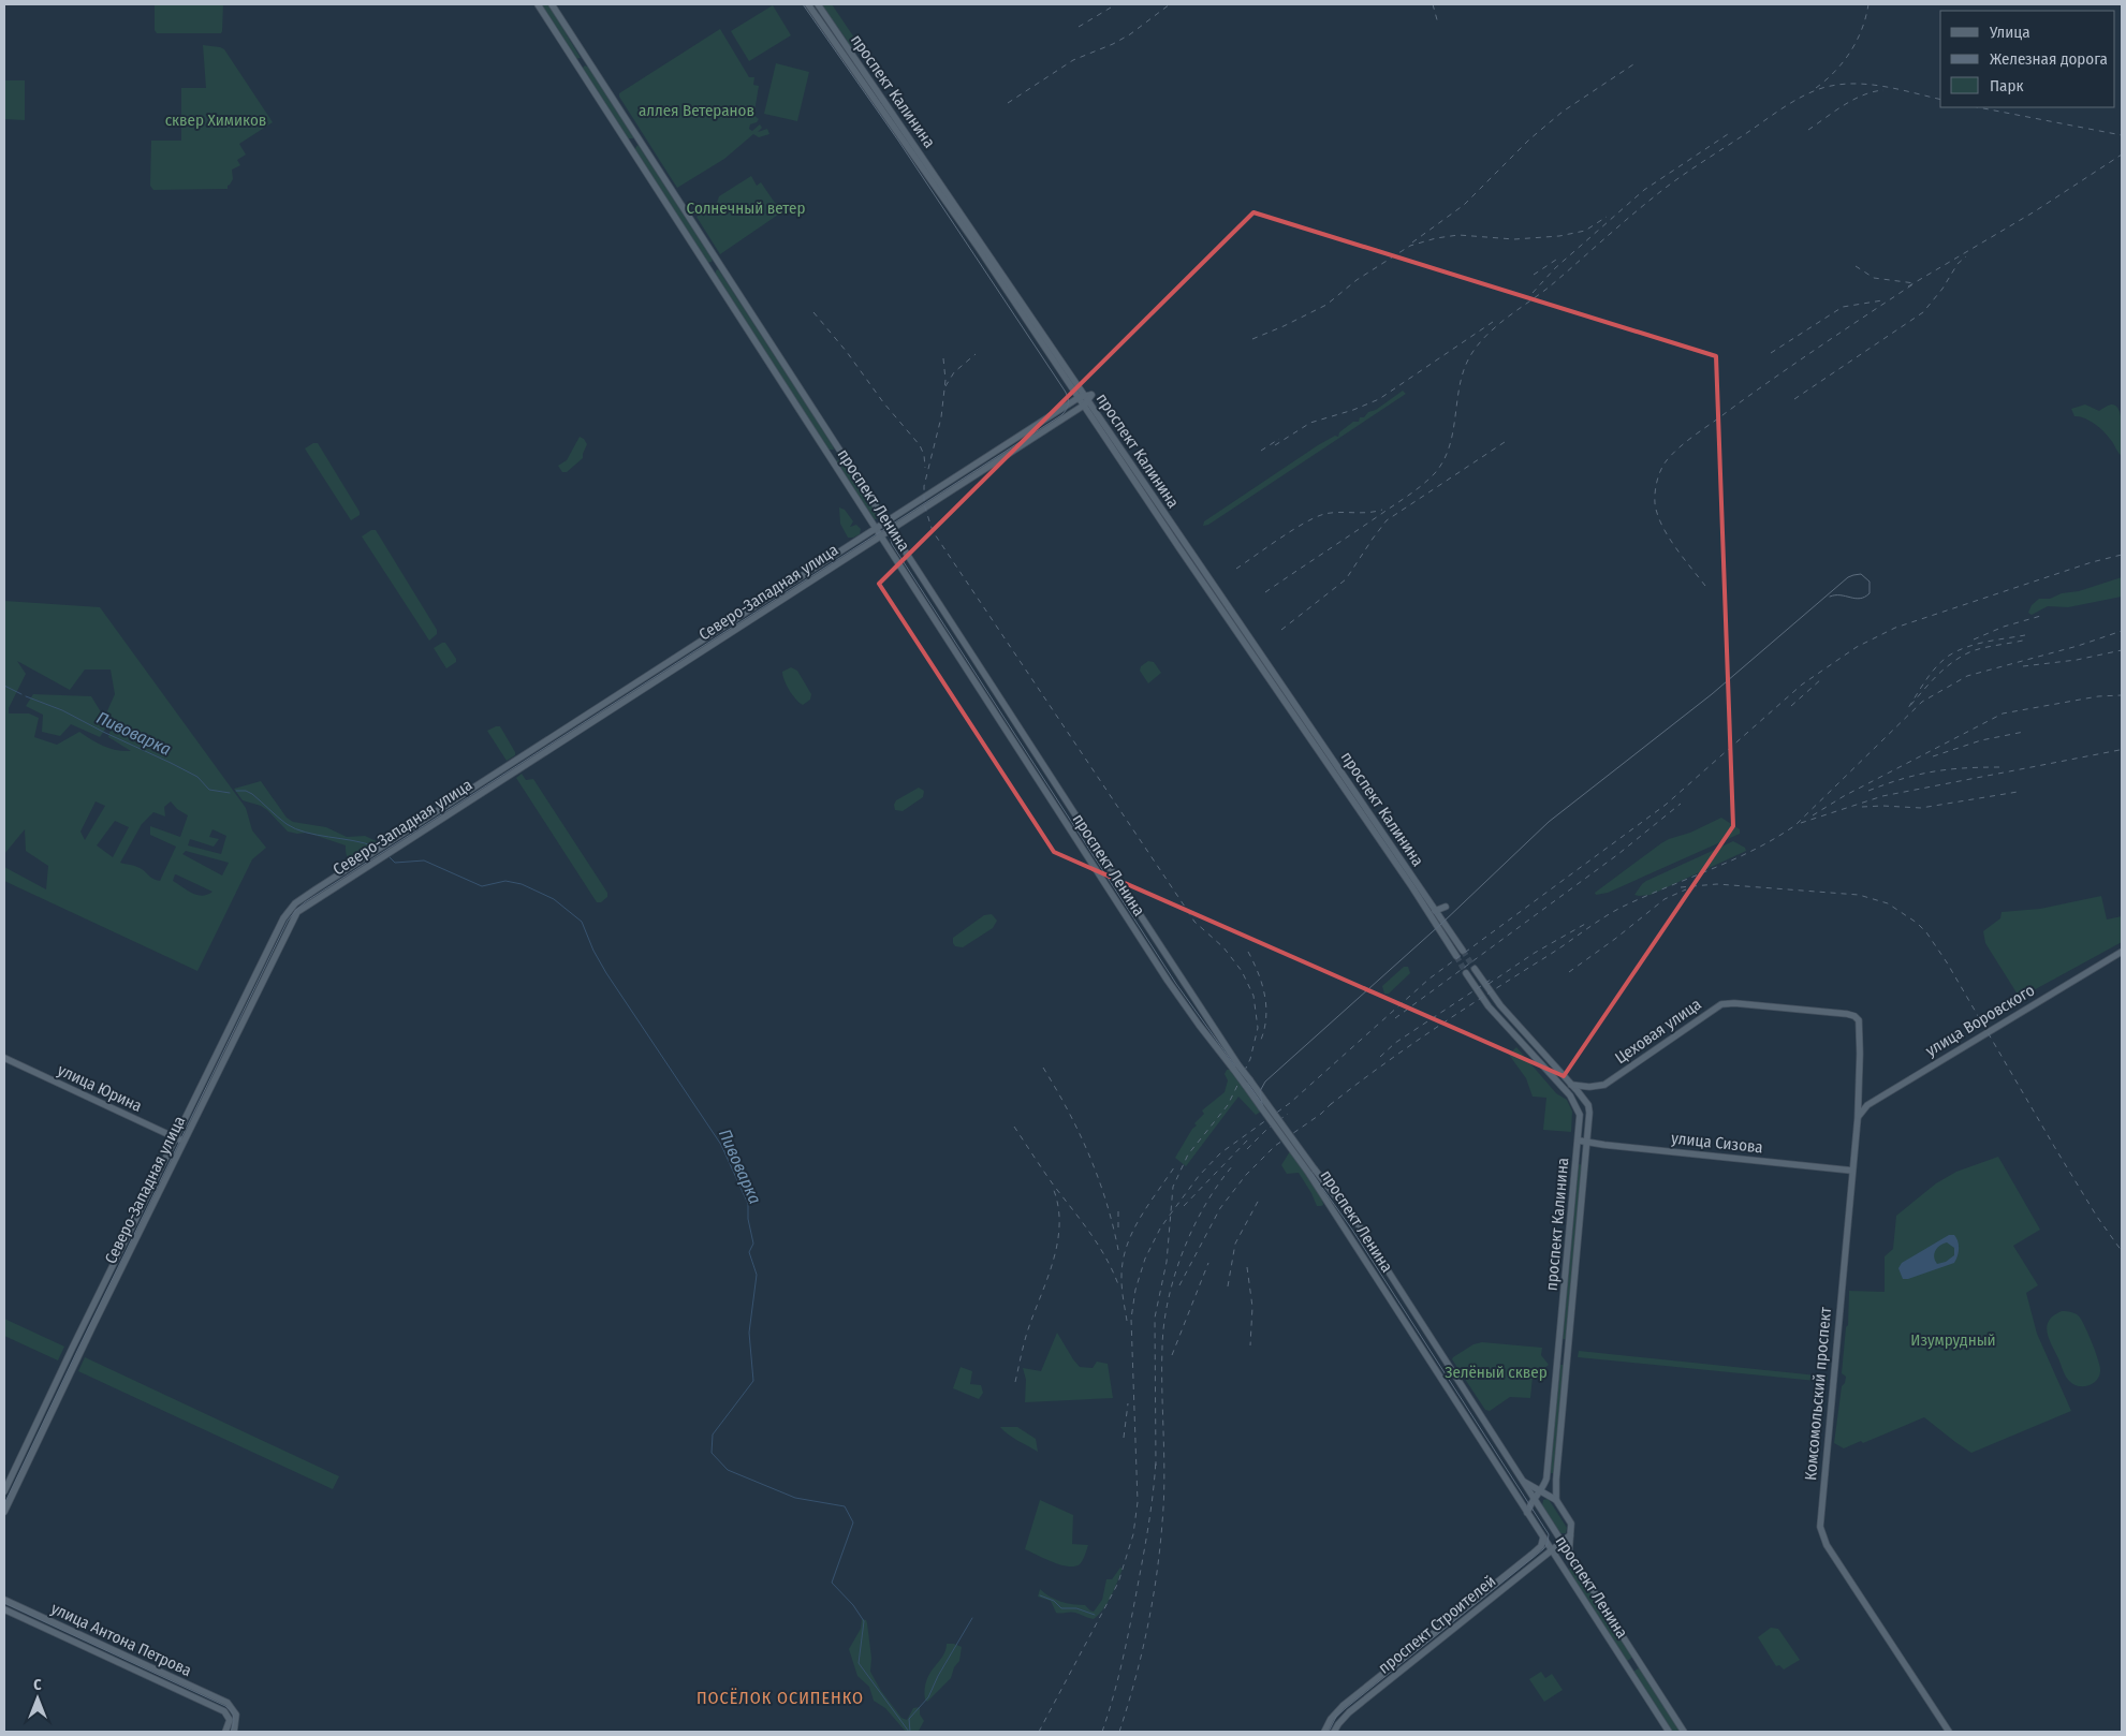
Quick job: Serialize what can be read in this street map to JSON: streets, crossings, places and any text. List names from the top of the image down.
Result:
{
  "streets": {
    "main road": [
      "проспект Калинина",
      "проспект Ленина",
      "Северо-Западная улица",
      "улица Воровского",
      "Цеховая улица",
      "улица Юрина",
      "улица Сизова",
      "Комсомольский проспект",
      "проспект Строителей",
      "улица Антона Петрова"
    ]
  },
  "crossings": [
    ["проспект Калинина", "проспект Ленина"],
    ["проспект Калинина", "Северо-Западная улица"],
    ["проспект Калинина", "Цеховая улица"],
    ["проспект Калинина", "улица Сизова"],
    ["проспект Ленина", "Северо-Западная улица"],
    ["проспект Ленина", "проспект Строителей"],
    ["Северо-Западная улица", "улица Юрина"],
    ["улица Воровского", "Комсомольский проспект"],
    ["Цеховая улица", "Комсомольский проспект"],
    ["улица Сизова", "Комсомольский проспект"]
  ],
  "districts": ["ПОСЁЛОК ОСИПЕНКО"],
  "water": ["Пивоварка"],
  "parks": [
    "аллея Ветеранов",
    "сквер Химиков",
    "Солнечный ветер",
    "Изумрудный",
    "Зелёный сквер"
  ],
  "legend": ["Улица", "Железная дорога", "Парк"],
  "north": "top"
}
